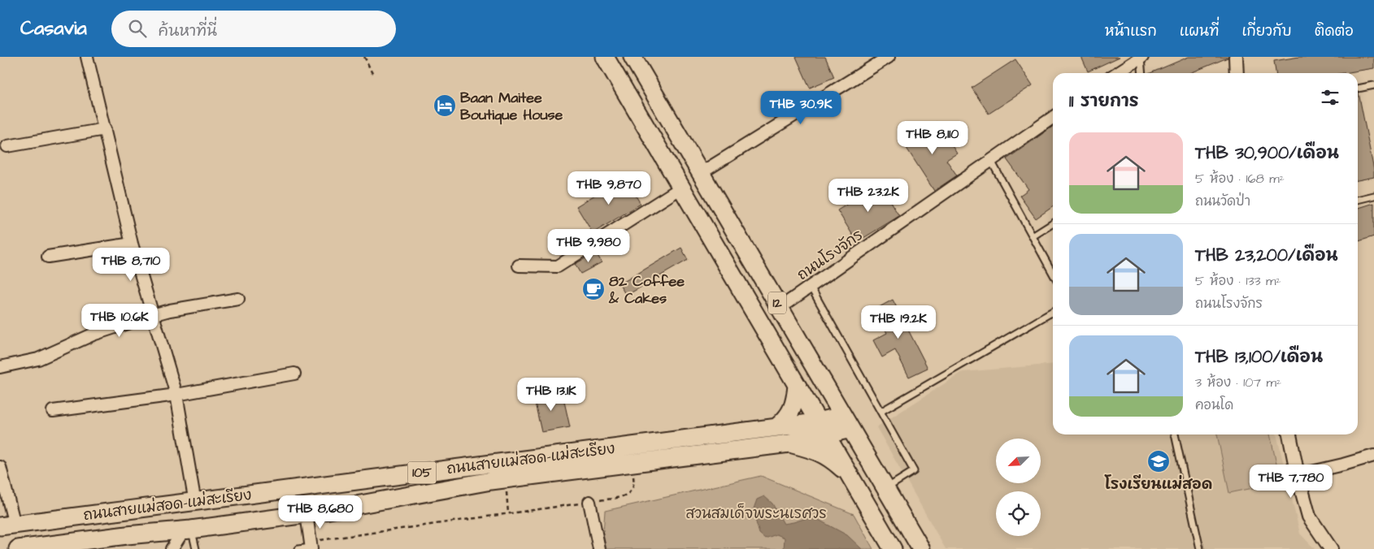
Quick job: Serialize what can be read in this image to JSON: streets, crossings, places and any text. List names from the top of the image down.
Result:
{
  "streets": {
    "main road": ["12", "ถนนสายแม่สอด–แม่สะเรียง", "105"],
    "street": ["ถนนโรงจักร"]
  },
  "crossings": [
    ["ถนนโรงจักร", "12"],
    ["12", "ถนนสายแม่สอด–แม่สะเรียง"]
  ],
  "parks": ["สวนสมเด็จพระนเรศวร"],
  "places": {
    "hotel": ["Baan Maitee Boutique House"],
    "cafe": ["82 Coffee & Cakes"],
    "school or university": ["โรงเรียนแม่สอด"]
  },
  "north": "bottom left",
  "page": {
    "header": "Casavia",
    "search": "ค้นหาที่นี่",
    "nav": [
      "หน้าแรก",
      "แผนที่",
      "เกี่ยวกับ",
      "ติดต่อ"
    ],
    "heading": "11 รายการ",
    "price": [
      "THB 30.9K",
      "THB 8,110",
      "THB 9,870",
      "THB 23.2K",
      "THB 9,980",
      "THB 8,710",
      "THB 10.6K",
      "THB 19.2K",
      "THB 13.1K",
      "THB 7,780",
      "THB 8,680"
    ],
    "list": [
      {
        "name": "THB 30,900/เดือน",
        "note": "5 ห้อง · 168 m² · ถนนวัดป่า"
      },
      {
        "name": "THB 23,200/เดือน",
        "note": "5 ห้อง · 133 m² · ถนนโรงจักร"
      },
      {
        "name": "THB 13,100/เดือน",
        "note": "3 ห้อง · 107 m² · คอนโด"
      }
    ]
  }
}
